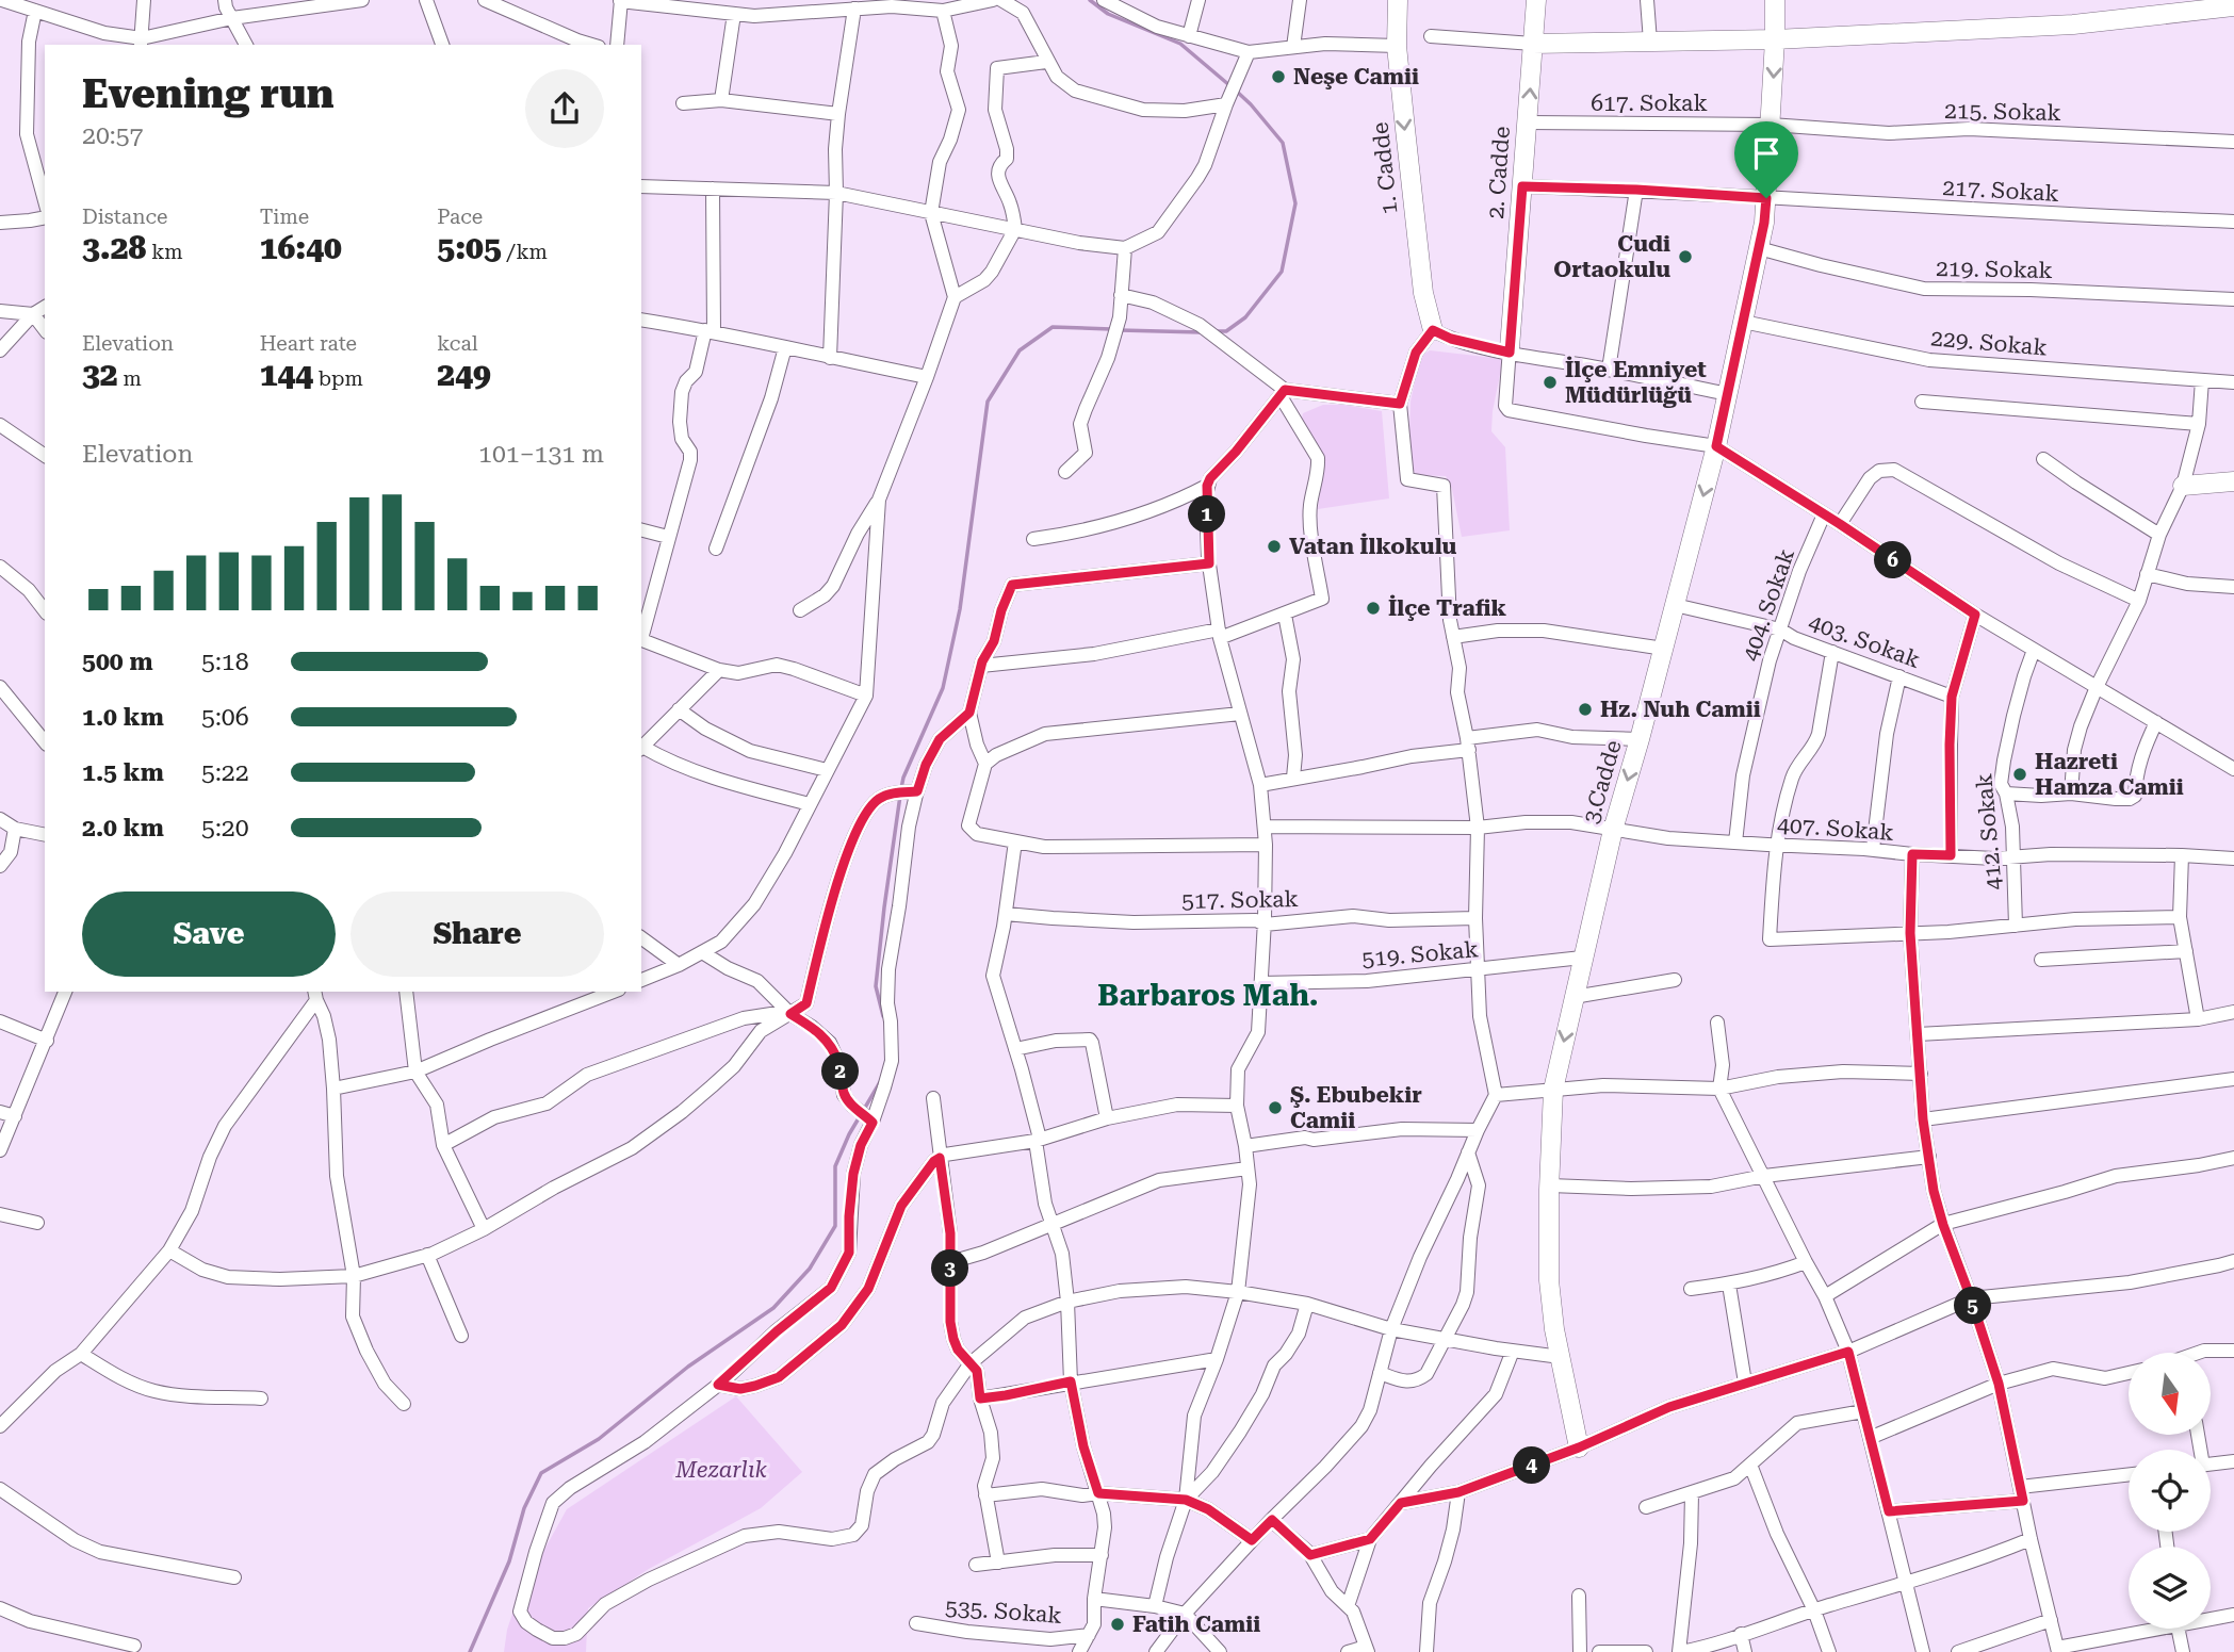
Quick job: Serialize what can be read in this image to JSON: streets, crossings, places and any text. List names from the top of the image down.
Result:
{
  "streets": {
    "street": [
      "617. Sokak",
      "215. Sokak",
      "1. Cadde",
      "2. Cadde",
      "217. Sokak",
      "219. Sokak",
      "229. Sokak",
      "404. Sokak",
      "403. Sokak",
      "3.Cadde",
      "407. Sokak",
      "412. Sokak",
      "517. Sokak",
      "519. Sokak",
      "535. Sokak"
    ]
  },
  "crossings": [
    ["617. Sokak", "215. Sokak"],
    ["617. Sokak", "2. Cadde"],
    ["617. Sokak", "3.Cadde"],
    ["215. Sokak", "3.Cadde"],
    ["2. Cadde", "217. Sokak"],
    ["217. Sokak", "3.Cadde"],
    ["219. Sokak", "3.Cadde"],
    ["229. Sokak", "3.Cadde"],
    ["404. Sokak", "403. Sokak"],
    ["404. Sokak", "407. Sokak"],
    ["403. Sokak", "3.Cadde"],
    ["3.Cadde", "407. Sokak"],
    ["3.Cadde", "519. Sokak"],
    ["407. Sokak", "412. Sokak"]
  ],
  "one_way": ["1. Cadde"],
  "districts": ["Barbaros Mah."],
  "parks": ["Mezarlık"],
  "places": [
    "Neşe Camii",
    "Cudi Ortaokulu",
    "İlçe Emniyet Müdürlüğü",
    "Vatan İlkokulu",
    "İlçe Trafik",
    "Hz. Nuh Camii",
    "Hazreti Hamza Camii",
    "Ş. Ebubekir Camii",
    "Fatih Camii"
  ],
  "north": "bottom",
  "page": {
    "heading": ["Evening run", "20:57"],
    "stats": [
      ["Distance", "3.28 km"],
      ["Time", "16:40"],
      ["Pace", "5:05 /km"],
      ["Elevation", "32 m"],
      ["Heart rate", "144 bpm"],
      ["kcal", "249"]
    ],
    "chart": ["Elevation", "101–131 m"],
    "pins": [
      "1",
      "6",
      "2",
      "3",
      "5",
      "4"
    ],
    "list": [
      {
        "name": "500 m",
        "note": "5:18"
      },
      {
        "name": "1.0 km",
        "note": "5:06"
      },
      {
        "name": "1.5 km",
        "note": "5:22"
      },
      {
        "name": "2.0 km",
        "note": "5:20"
      }
    ],
    "buttons": ["Save", "Share"]
  }
}
